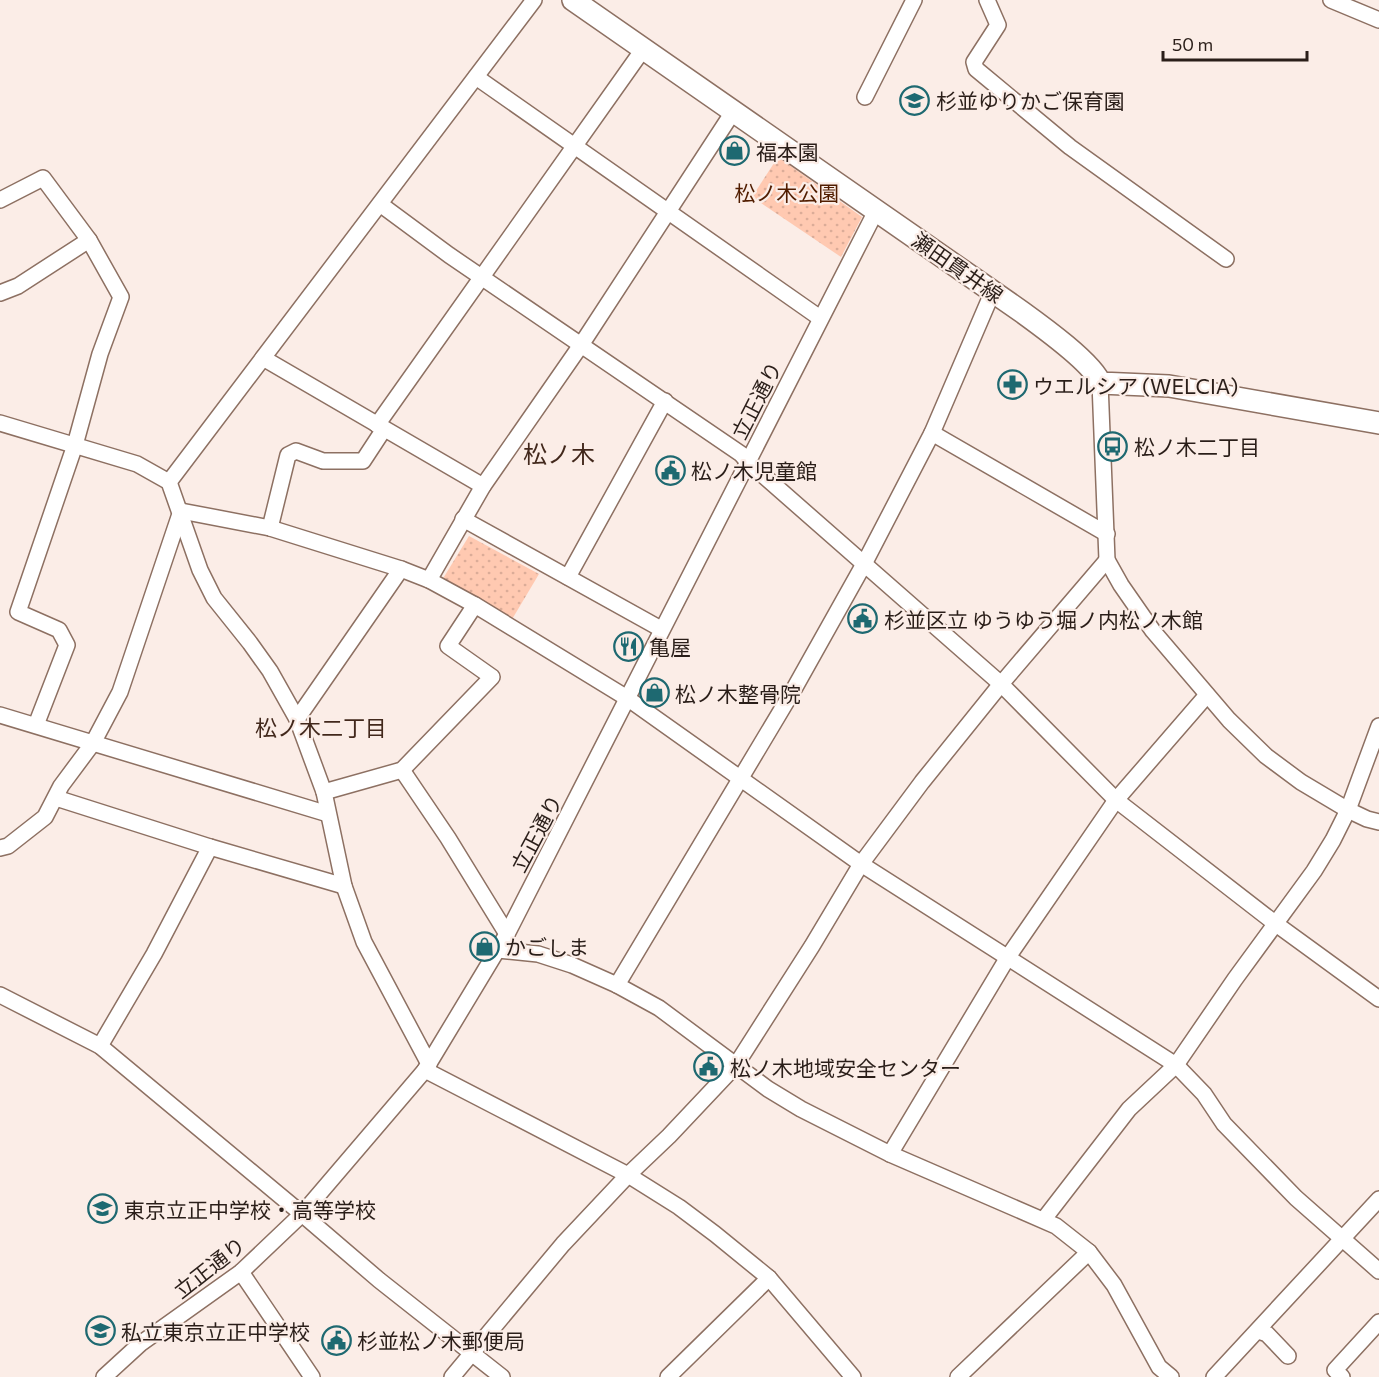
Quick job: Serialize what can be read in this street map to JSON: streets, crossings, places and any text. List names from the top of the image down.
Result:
{
  "streets": {
    "main road": ["瀬田貫井線"],
    "street": ["立正通り"]
  },
  "crossings": [
    ["瀬田貫井線", "立正通り"]
  ],
  "districts": ["松ノ木", "松ノ木二丁目"],
  "parks": ["松ノ木公園"],
  "places": {
    "school or university": ["杉並ゆりかご保育園", "東京立正中学校・高等学校", "私立東京立正中学校"],
    "shop": ["福本園", "松ノ木整骨院", "かごしま"],
    "pharmacy": ["ウエルシア (WELCIA)"],
    "bus stop": ["松ノ木二丁目"],
    "public building": [
      "松ノ木児童館",
      "杉並区立 ゆうゆう堀ノ内松ノ木館",
      "松ノ木地域安全センター",
      "杉並松ノ木郵便局"
    ],
    "restaurant": ["亀屋"]
  },
  "scale_bar": "50 m"
}
